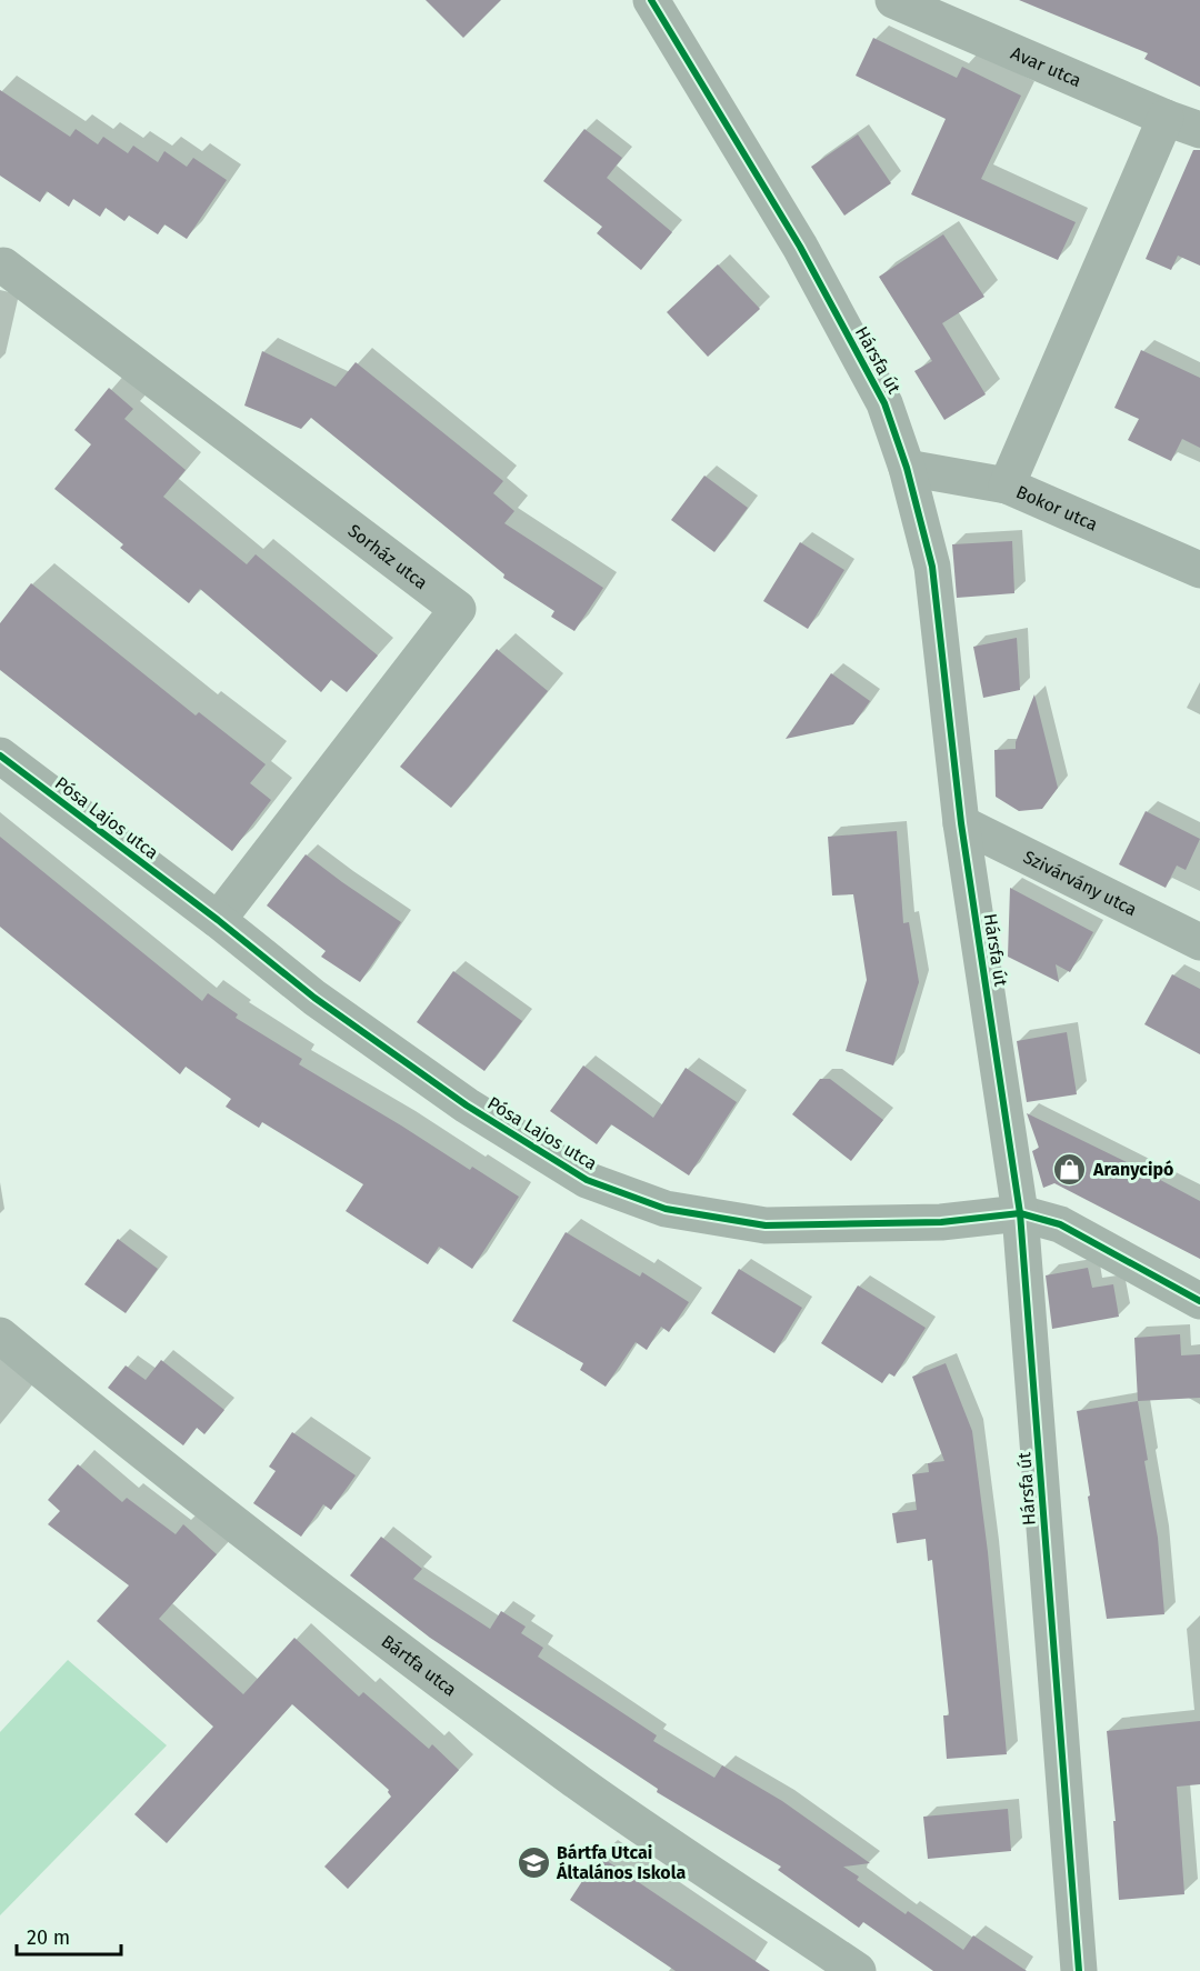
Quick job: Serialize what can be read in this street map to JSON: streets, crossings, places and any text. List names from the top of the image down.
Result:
{
  "streets": {
    "street": [
      "Avar utca",
      "Hársfa út",
      "Bokor utca",
      "Sorház utca",
      "Pósa Lajos utca",
      "Szivárvány utca",
      "Bártfa utca"
    ]
  },
  "crossings": [
    ["Hársfa út", "Bokor utca"],
    ["Hársfa út", "Pósa Lajos utca"],
    ["Hársfa út", "Szivárvány utca"],
    ["Sorház utca", "Pósa Lajos utca"]
  ],
  "places": {
    "shop": ["Aranycipó"],
    "school or university": ["Bártfa Utcai Általános Iskola"]
  },
  "scale_bar": "20 m"
}
